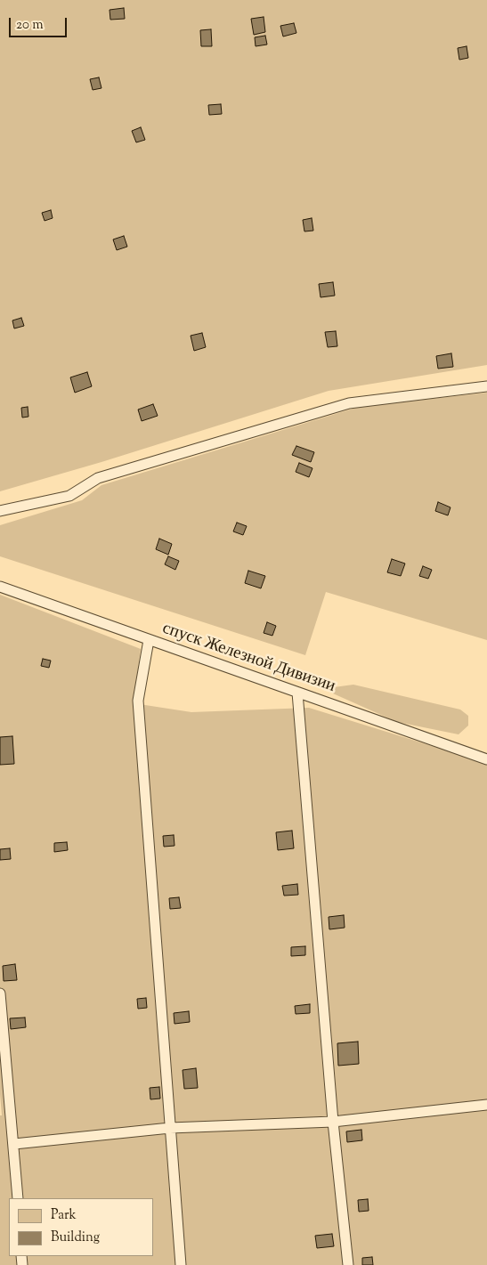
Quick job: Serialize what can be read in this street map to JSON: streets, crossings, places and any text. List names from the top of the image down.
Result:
{
  "streets": {
    "lane": ["спуск Железной Дивизии"]
  },
  "legend": ["Park", "Building"],
  "scale_bar": "20 m"
}
